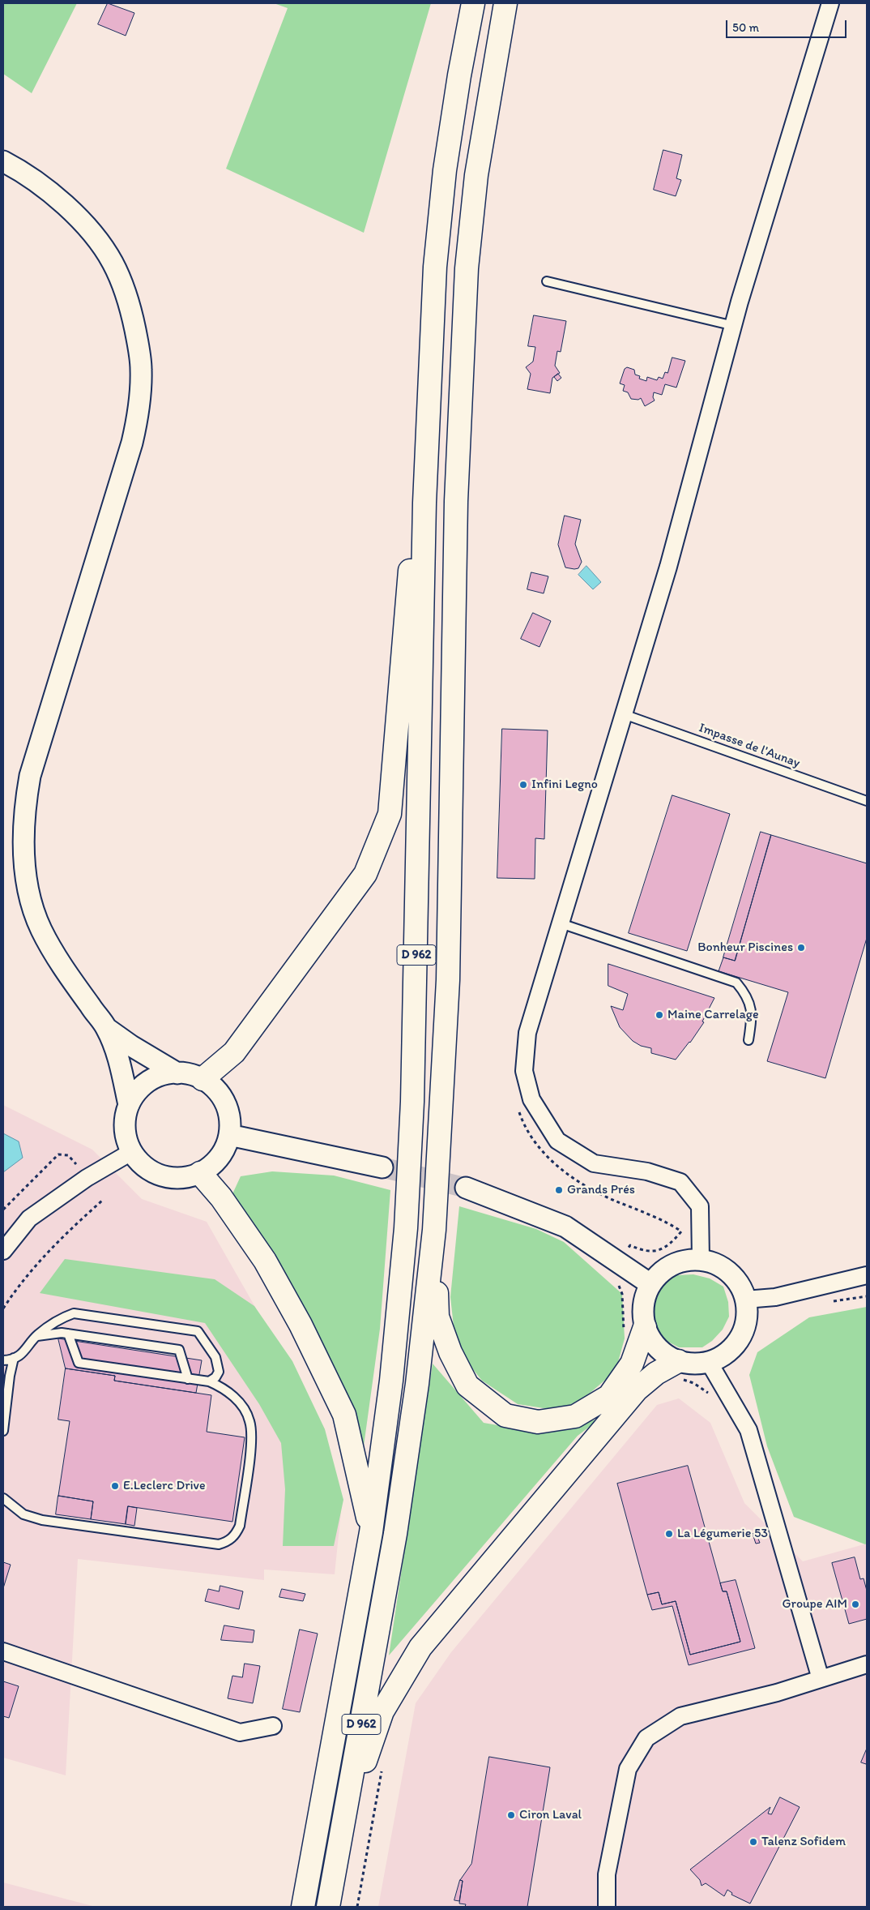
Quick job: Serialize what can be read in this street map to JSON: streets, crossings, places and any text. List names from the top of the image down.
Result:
{
  "streets": {
    "main road": ["D 962"],
    "lane": ["Impasse de l'Aunay"]
  },
  "places": [
    "Infini Legno",
    "Bonheur Piscines",
    "Maine Carrelage",
    "Grands Prés",
    "E.Leclerc Drive",
    "La Légumerie 53",
    "Groupe AIM",
    "Ciron Laval",
    "Talenz Sofidem"
  ],
  "scale_bar": "50 m"
}
